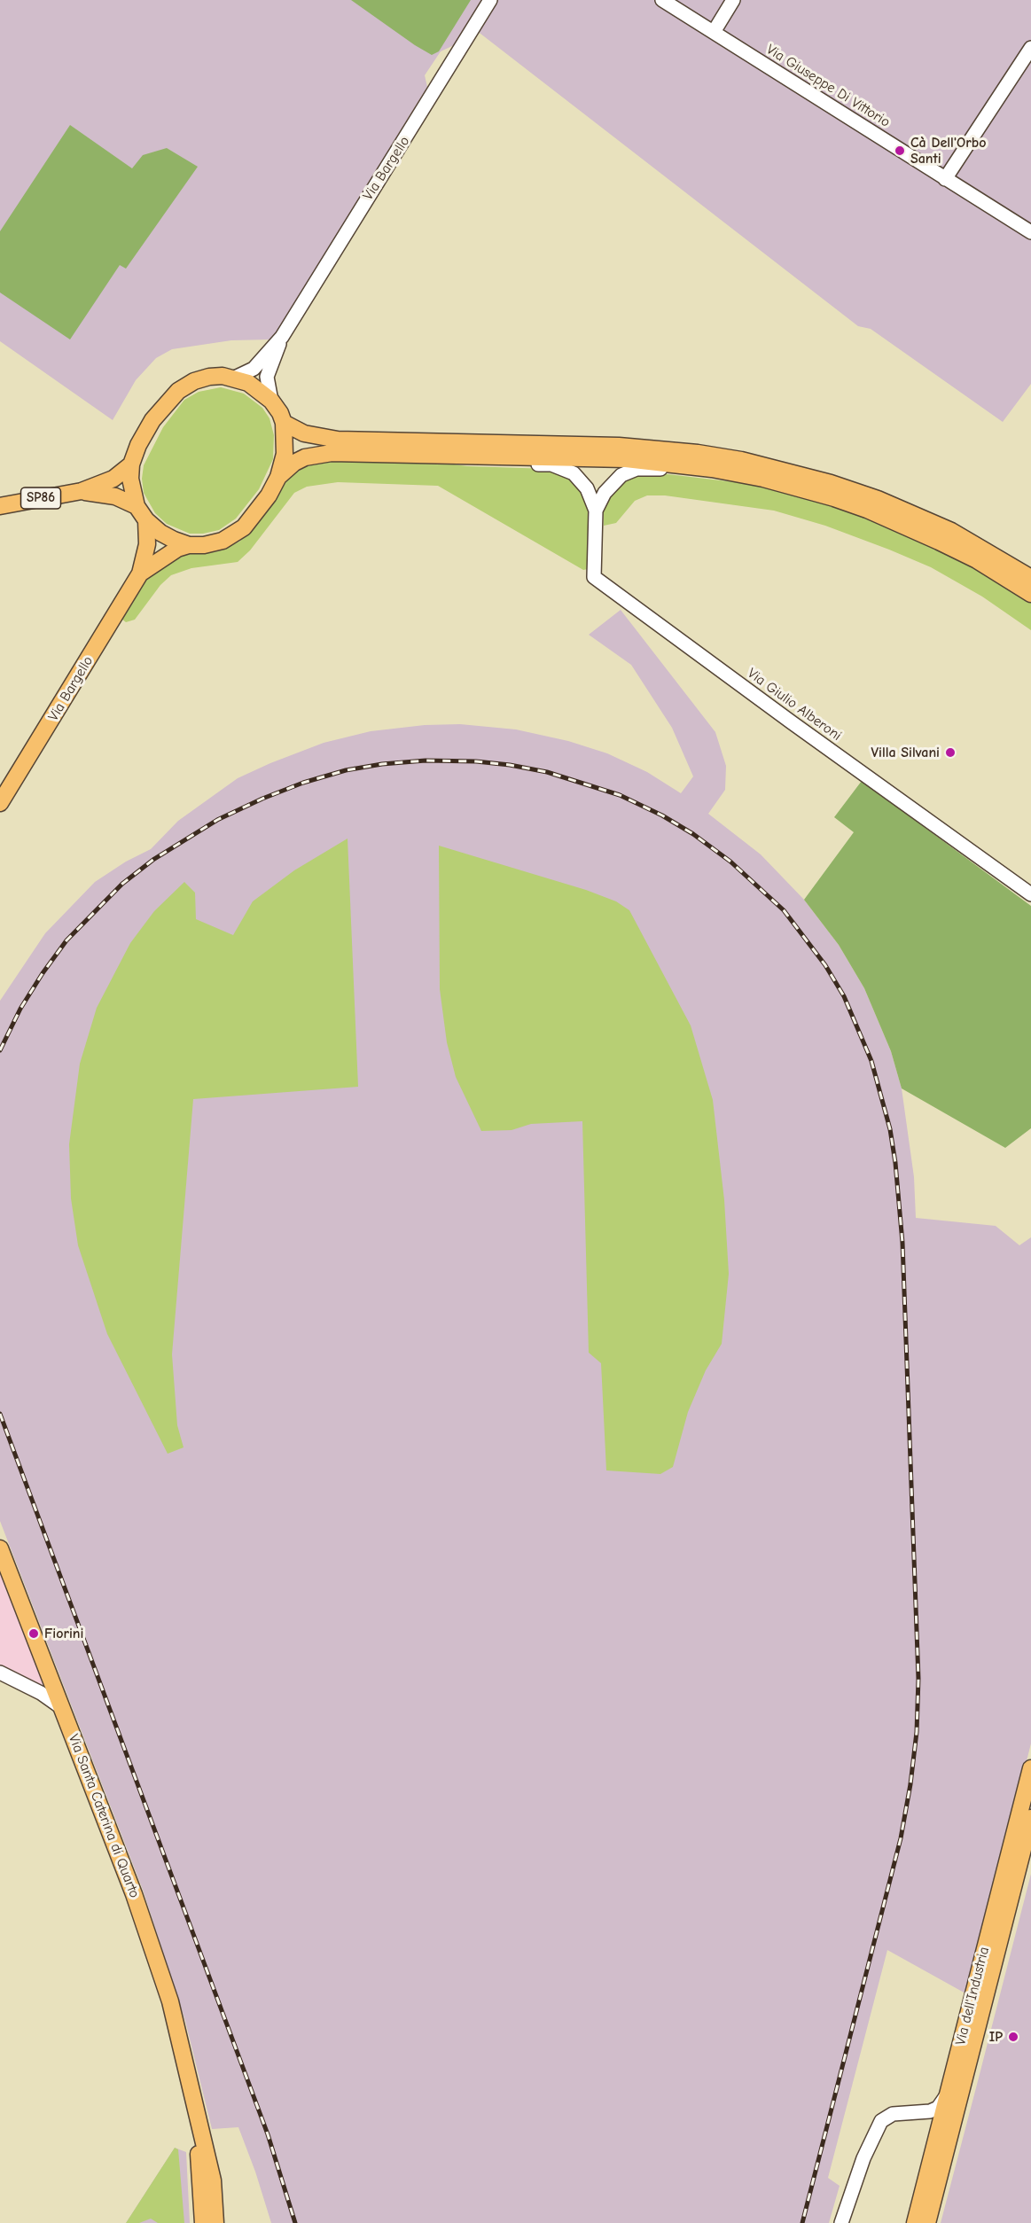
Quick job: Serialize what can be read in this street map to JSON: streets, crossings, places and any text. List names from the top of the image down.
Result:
{
  "streets": {
    "main road": [
      "Via Bargello",
      "SP86",
      "Via Santa Caterina di Quarto",
      "Via dell'Industria"
    ],
    "street": ["Via Giuseppe Di Vittorio", "Via Giulio Alberoni"]
  },
  "crossings": [
    ["Via Bargello", "SP86"]
  ],
  "places": [
    "Cà Dell'Orbo Santi",
    "Villa Silvani",
    "Fiorini",
    "IP"
  ]
}
